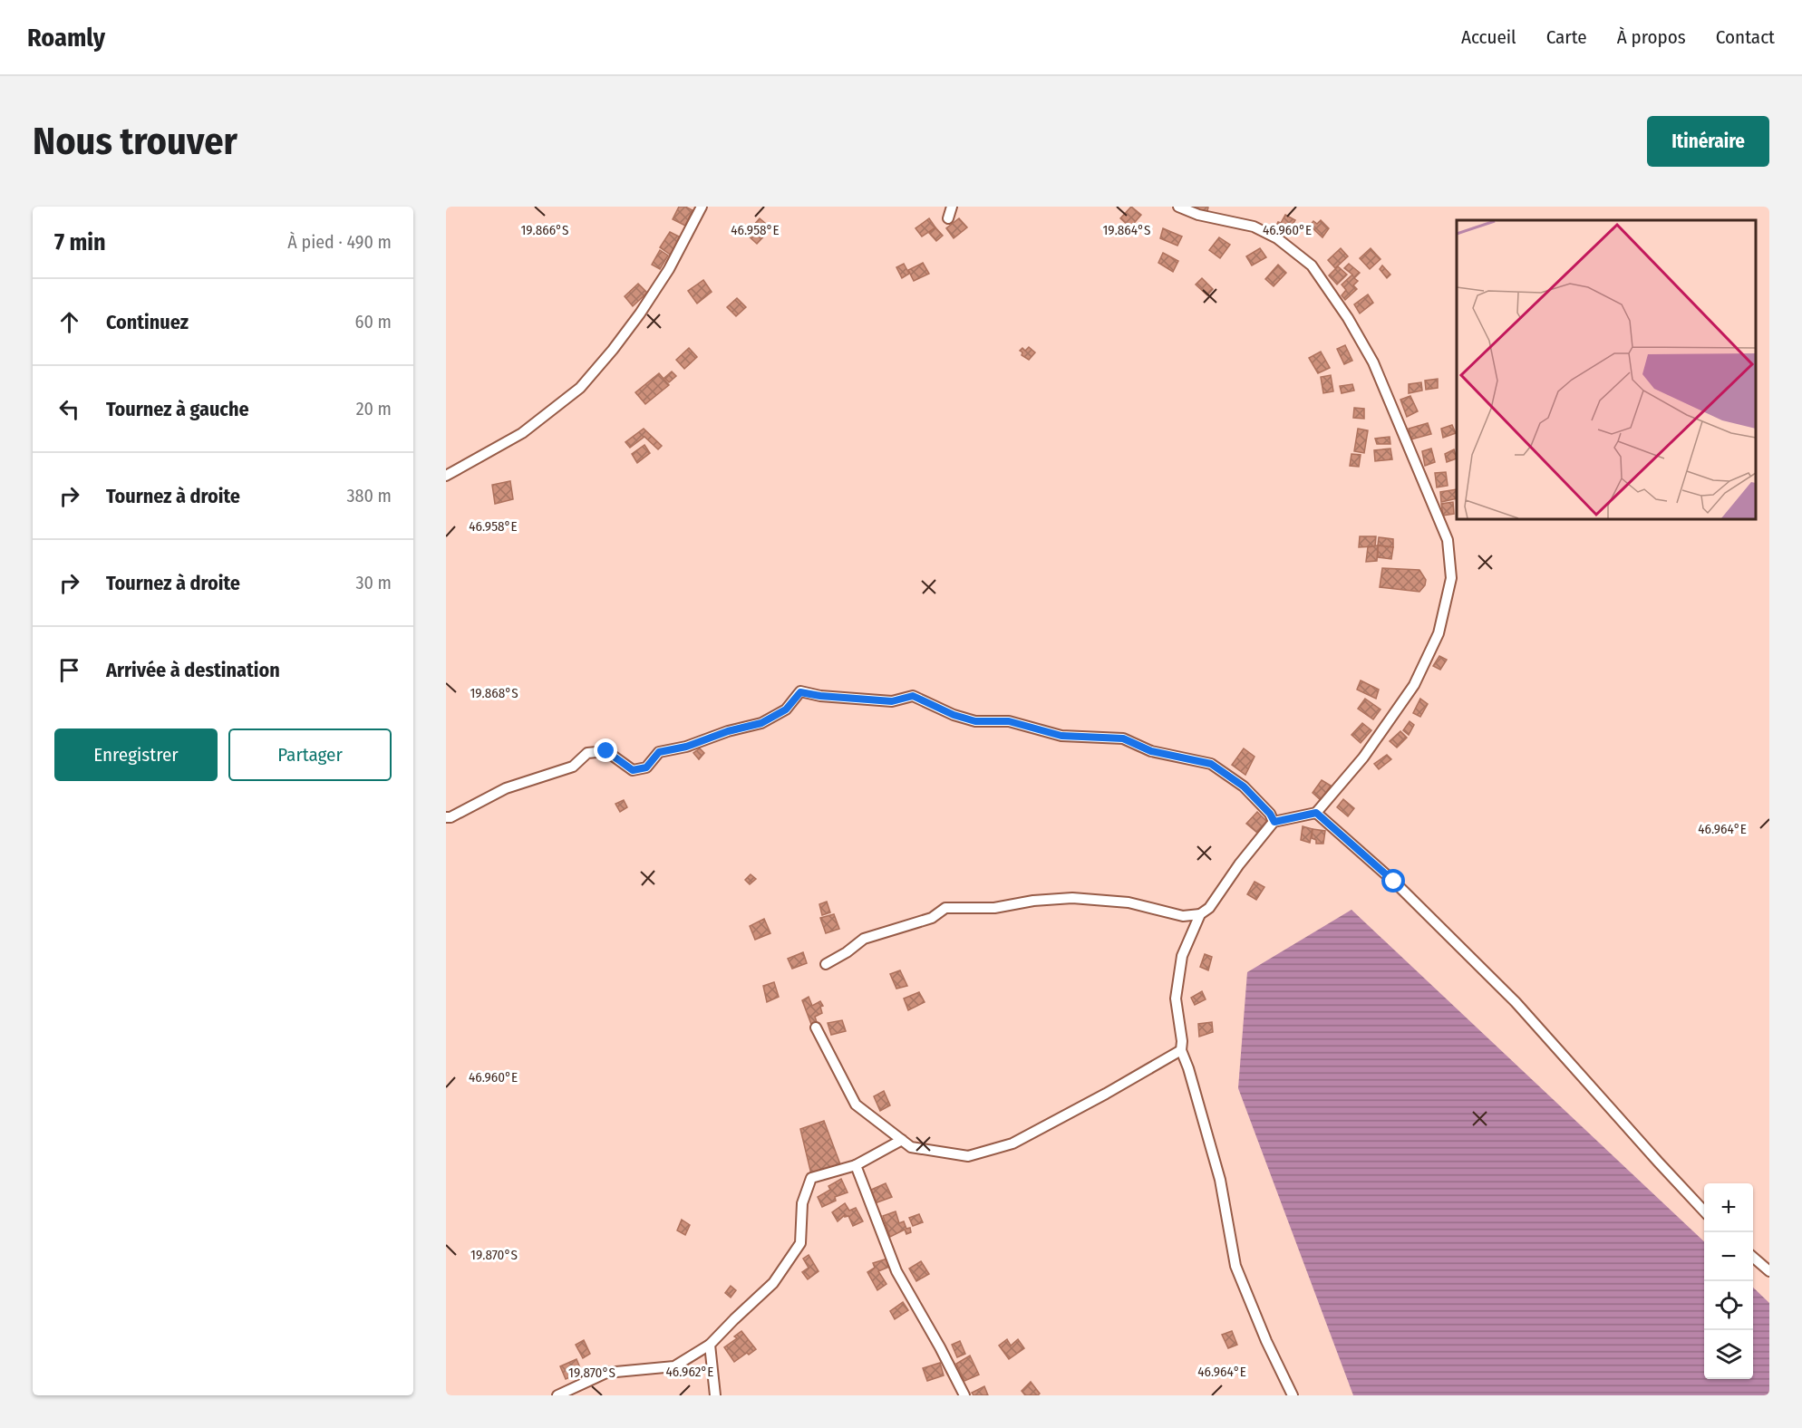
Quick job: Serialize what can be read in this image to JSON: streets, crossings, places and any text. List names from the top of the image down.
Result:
{
  "page": {
    "header": "Roamly",
    "nav": [
      "Accueil",
      "Carte",
      "À propos",
      "Contact"
    ],
    "buttons": [
      "Itinéraire",
      ["Enregistrer", "Partager"]
    ],
    "title": "Nous trouver",
    "heading": ["7 min", "À pied · 490 m"],
    "list": [
      ["Continuez", "60 m"],
      ["Tournez à gauche", "20 m"],
      ["Tournez à droite", "380 m"],
      ["Tournez à droite", "30 m"],
      "Arrivée à destination"
    ],
    "map_buttons": ["+", "−"]
  },
  "coordinates": [
    "19.866°S",
    "19.864°S",
    "46.958°E",
    "46.960°E",
    "19.868°S",
    "46.964°E",
    "19.870°S",
    "46.962°E"
  ]
}
